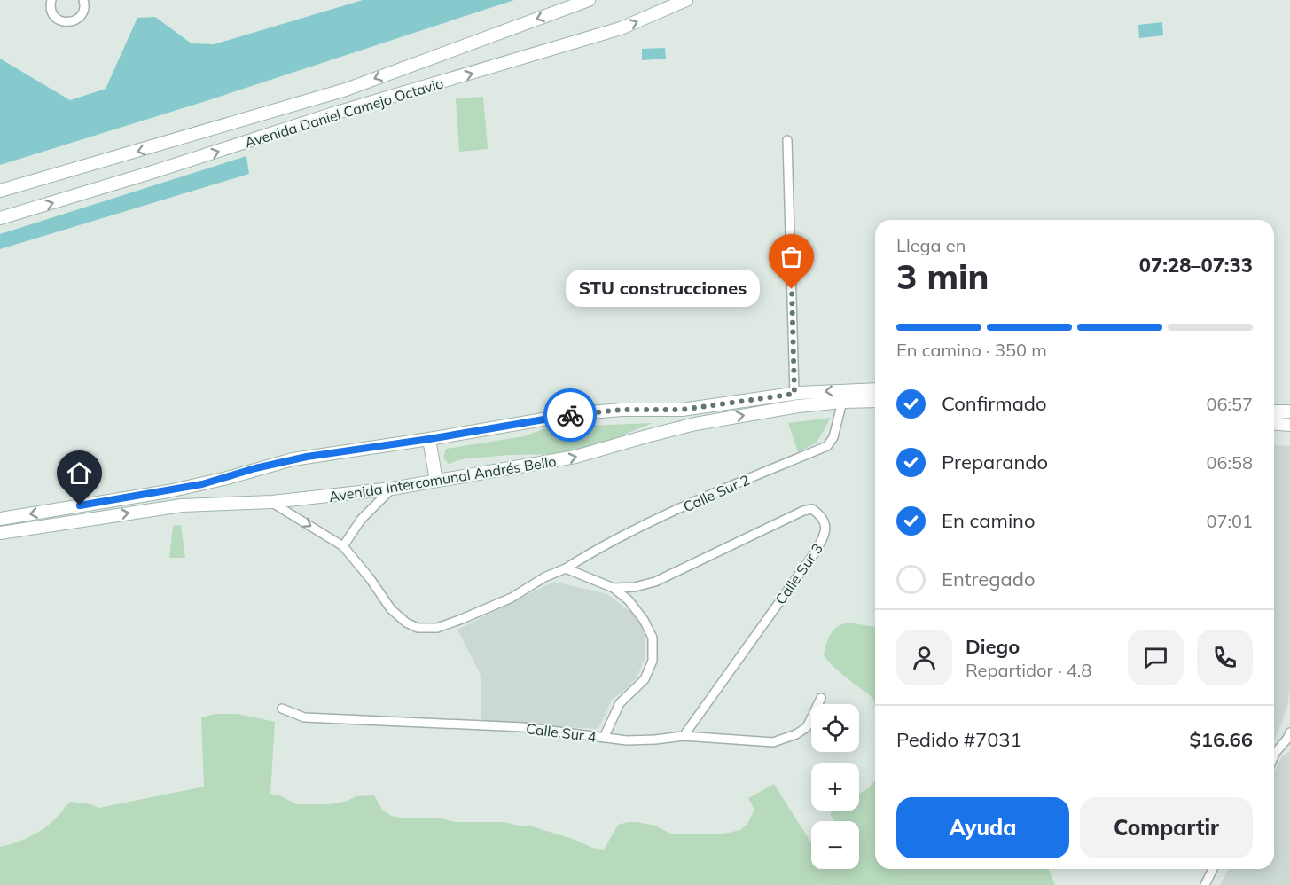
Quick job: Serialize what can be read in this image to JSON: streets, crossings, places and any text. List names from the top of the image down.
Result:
{
  "streets": {
    "main road": ["Avenida Daniel Camejo Octavio", "Avenida Intercomunal Andrés Bello"],
    "street": ["Calle Sur 2", "Calle Sur 3", "Calle Sur 4"]
  },
  "crossings": [
    ["Avenida Intercomunal Andrés Bello", "Calle Sur 2"],
    ["Calle Sur 3", "Calle Sur 4"]
  ],
  "places": ["STU construcciones"],
  "page": {
    "heading": ["3 min", "Llega en", "07:28–07:33"],
    "panel": [
      "Diego",
      "Repartidor · 4.8",
      "Pedido #7031",
      "$16.66"
    ],
    "bubble": "STU construcciones",
    "bar": "En camino · 350 m",
    "list": [
      ["Confirmado", "06:57"],
      ["Preparando", "06:58"],
      ["En camino", "07:01"],
      "Entregado"
    ],
    "map_buttons": ["+", "−"],
    "buttons": ["Ayuda", "Compartir"]
  }
}
